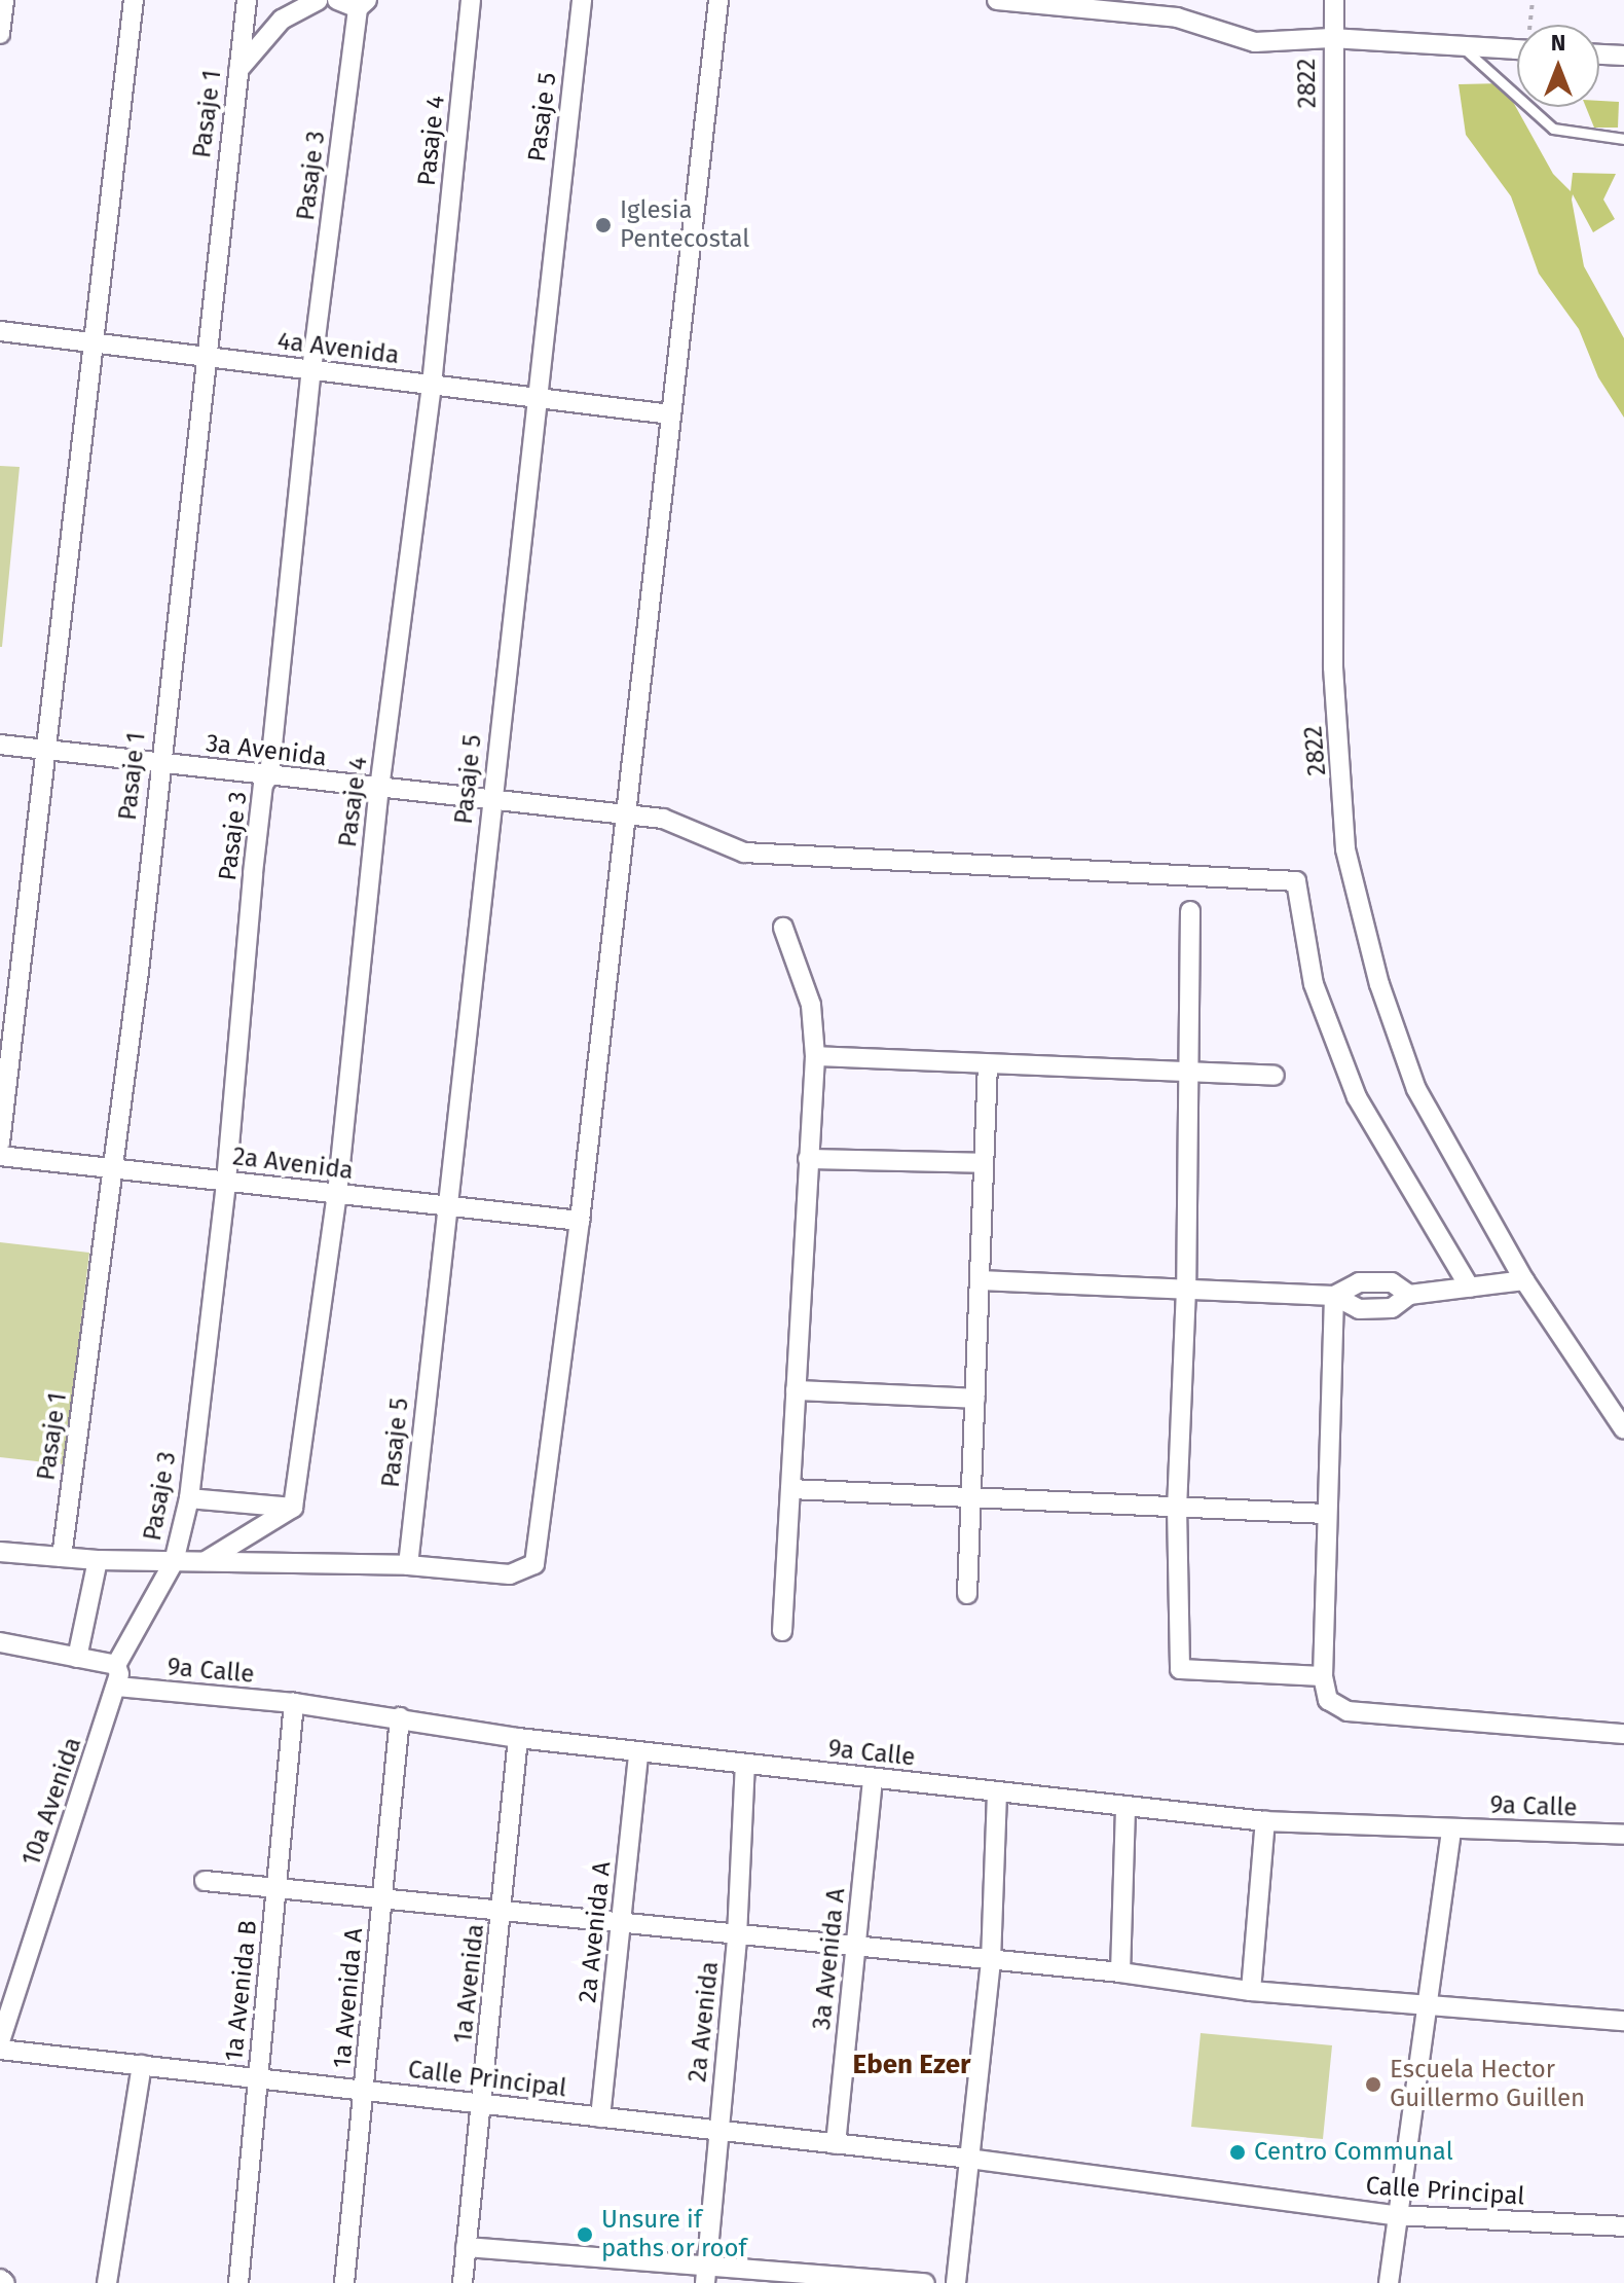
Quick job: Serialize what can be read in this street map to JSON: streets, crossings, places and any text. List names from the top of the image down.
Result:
{
  "streets": {
    "street": [
      "2822",
      "Pasaje 1",
      "Pasaje 5",
      "Pasaje 4",
      "Pasaje 3",
      "4a Avenida",
      "3a Avenida",
      "2a Avenida",
      "9a Calle",
      "10a Avenida",
      "2a Avenida A",
      "3a Avenida A",
      "1a Avenida",
      "1a Avenida B",
      "1a Avenida A",
      "Calle Principal"
    ]
  },
  "crossings": [
    ["Pasaje 1", "4a Avenida"],
    ["Pasaje 1", "3a Avenida"],
    ["Pasaje 1", "2a Avenida"],
    ["Pasaje 5", "4a Avenida"],
    ["Pasaje 5", "3a Avenida"],
    ["Pasaje 5", "2a Avenida"],
    ["Pasaje 4", "4a Avenida"],
    ["Pasaje 4", "3a Avenida"],
    ["Pasaje 4", "2a Avenida"],
    ["Pasaje 3", "4a Avenida"],
    ["Pasaje 3", "3a Avenida"],
    ["Pasaje 3", "2a Avenida"],
    ["Pasaje 3", "9a Calle"],
    ["Pasaje 3", "10a Avenida"],
    ["2a Avenida", "9a Calle"],
    ["2a Avenida", "Calle Principal"],
    ["9a Calle", "10a Avenida"],
    ["9a Calle", "2a Avenida A"],
    ["9a Calle", "3a Avenida A"],
    ["9a Calle", "1a Avenida"],
    ["9a Calle", "1a Avenida B"],
    ["9a Calle", "1a Avenida A"],
    ["2a Avenida A", "Calle Principal"],
    ["3a Avenida A", "Calle Principal"],
    ["1a Avenida", "Calle Principal"],
    ["1a Avenida B", "Calle Principal"],
    ["1a Avenida A", "Calle Principal"]
  ],
  "districts": ["Eben Ezer"],
  "places": [
    "Iglesia Pentecostal",
    "Escuela Hector Guillermo Guillen",
    "Centro Communal",
    "Unsure if paths or roof"
  ],
  "north": "top"
}
